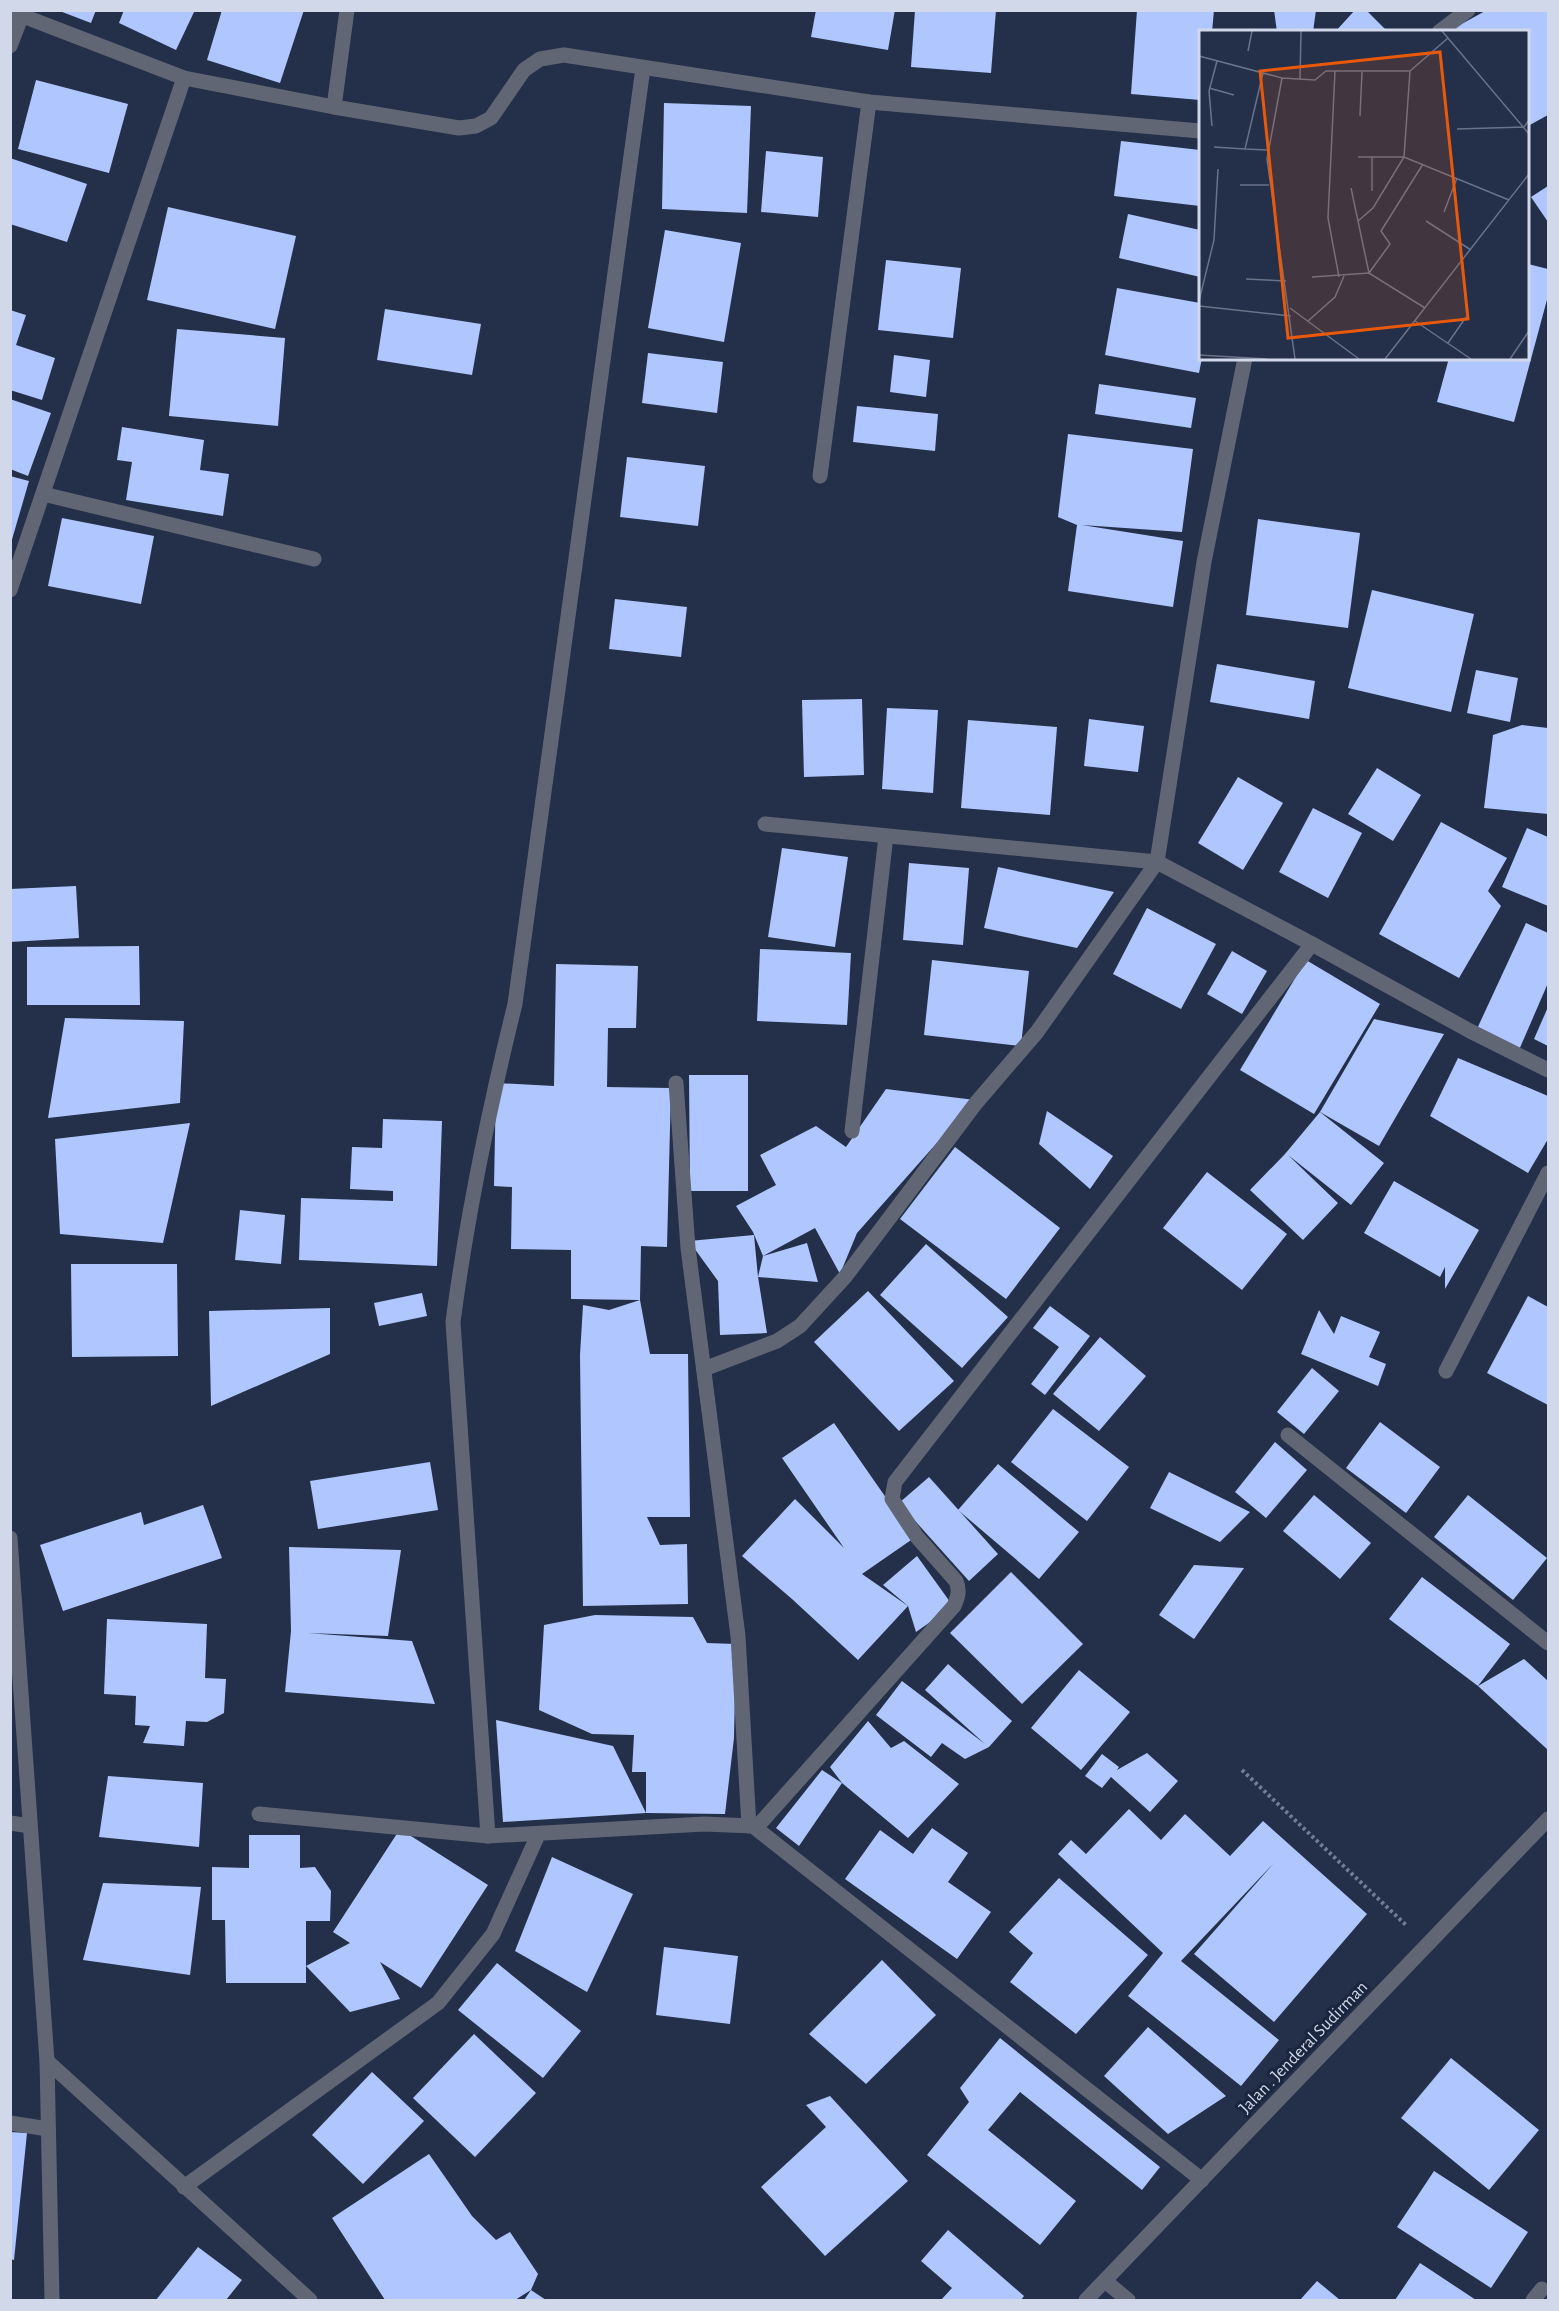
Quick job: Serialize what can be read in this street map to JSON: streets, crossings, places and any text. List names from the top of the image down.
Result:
{
  "streets": {
    "street": ["Jalan . Jenderal Sudirman"]
  }
}
